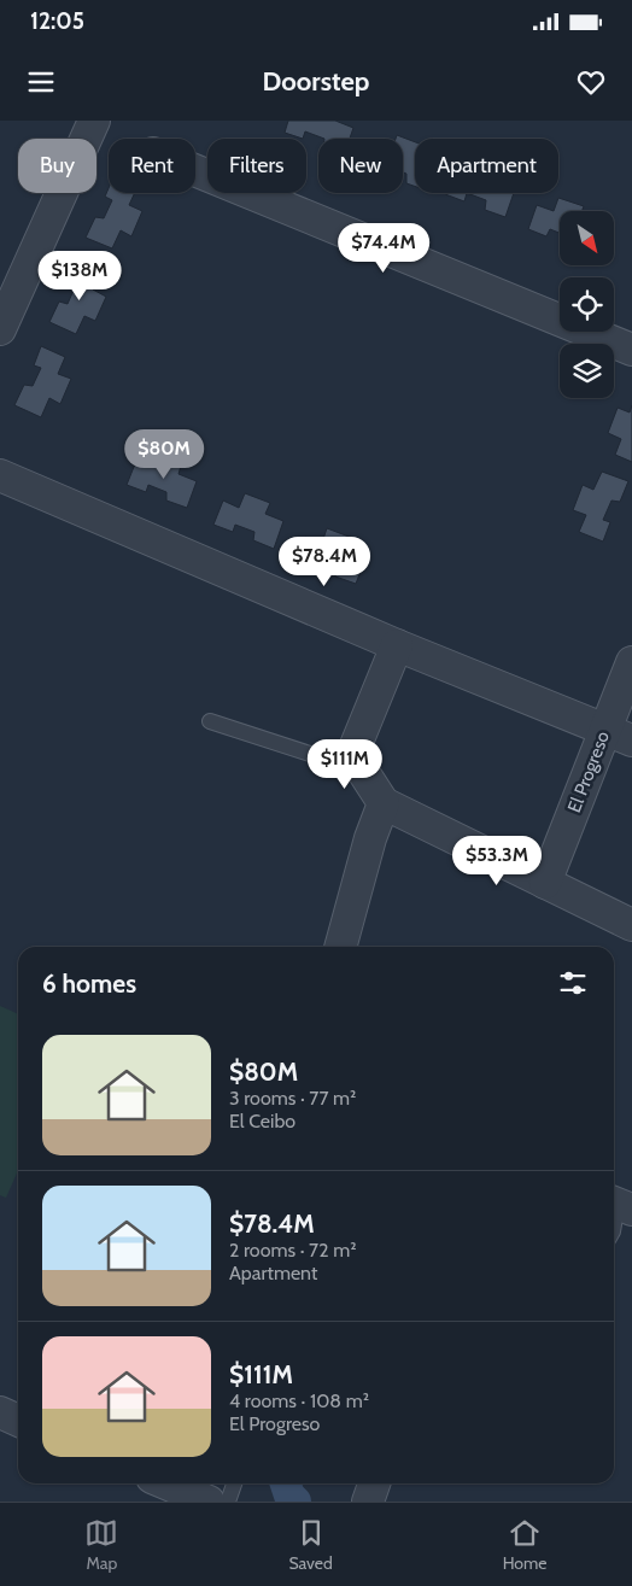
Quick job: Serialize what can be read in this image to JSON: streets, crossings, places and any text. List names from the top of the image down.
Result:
{
  "streets": {
    "street": ["El Progreso"]
  },
  "north": "bottom right",
  "page": {
    "status": "12:05",
    "header": "Doorstep",
    "chip": [
      "Buy",
      "Rent",
      "Filters",
      "New",
      "Apartment"
    ],
    "price": [
      "$74.4M",
      "$138M",
      "$80M",
      "$78.4M",
      "$111M",
      "$53.3M"
    ],
    "heading": "6 homes",
    "list": [
      {
        "name": "$80M",
        "note": "3 rooms · 77 m² · El Ceibo"
      },
      {
        "name": "$78.4M",
        "note": "2 rooms · 72 m² · Apartment"
      },
      {
        "name": "$111M",
        "note": "4 rooms · 108 m² · El Progreso"
      }
    ],
    "tabs": ["Map", "Saved", "Home"]
  }
}
